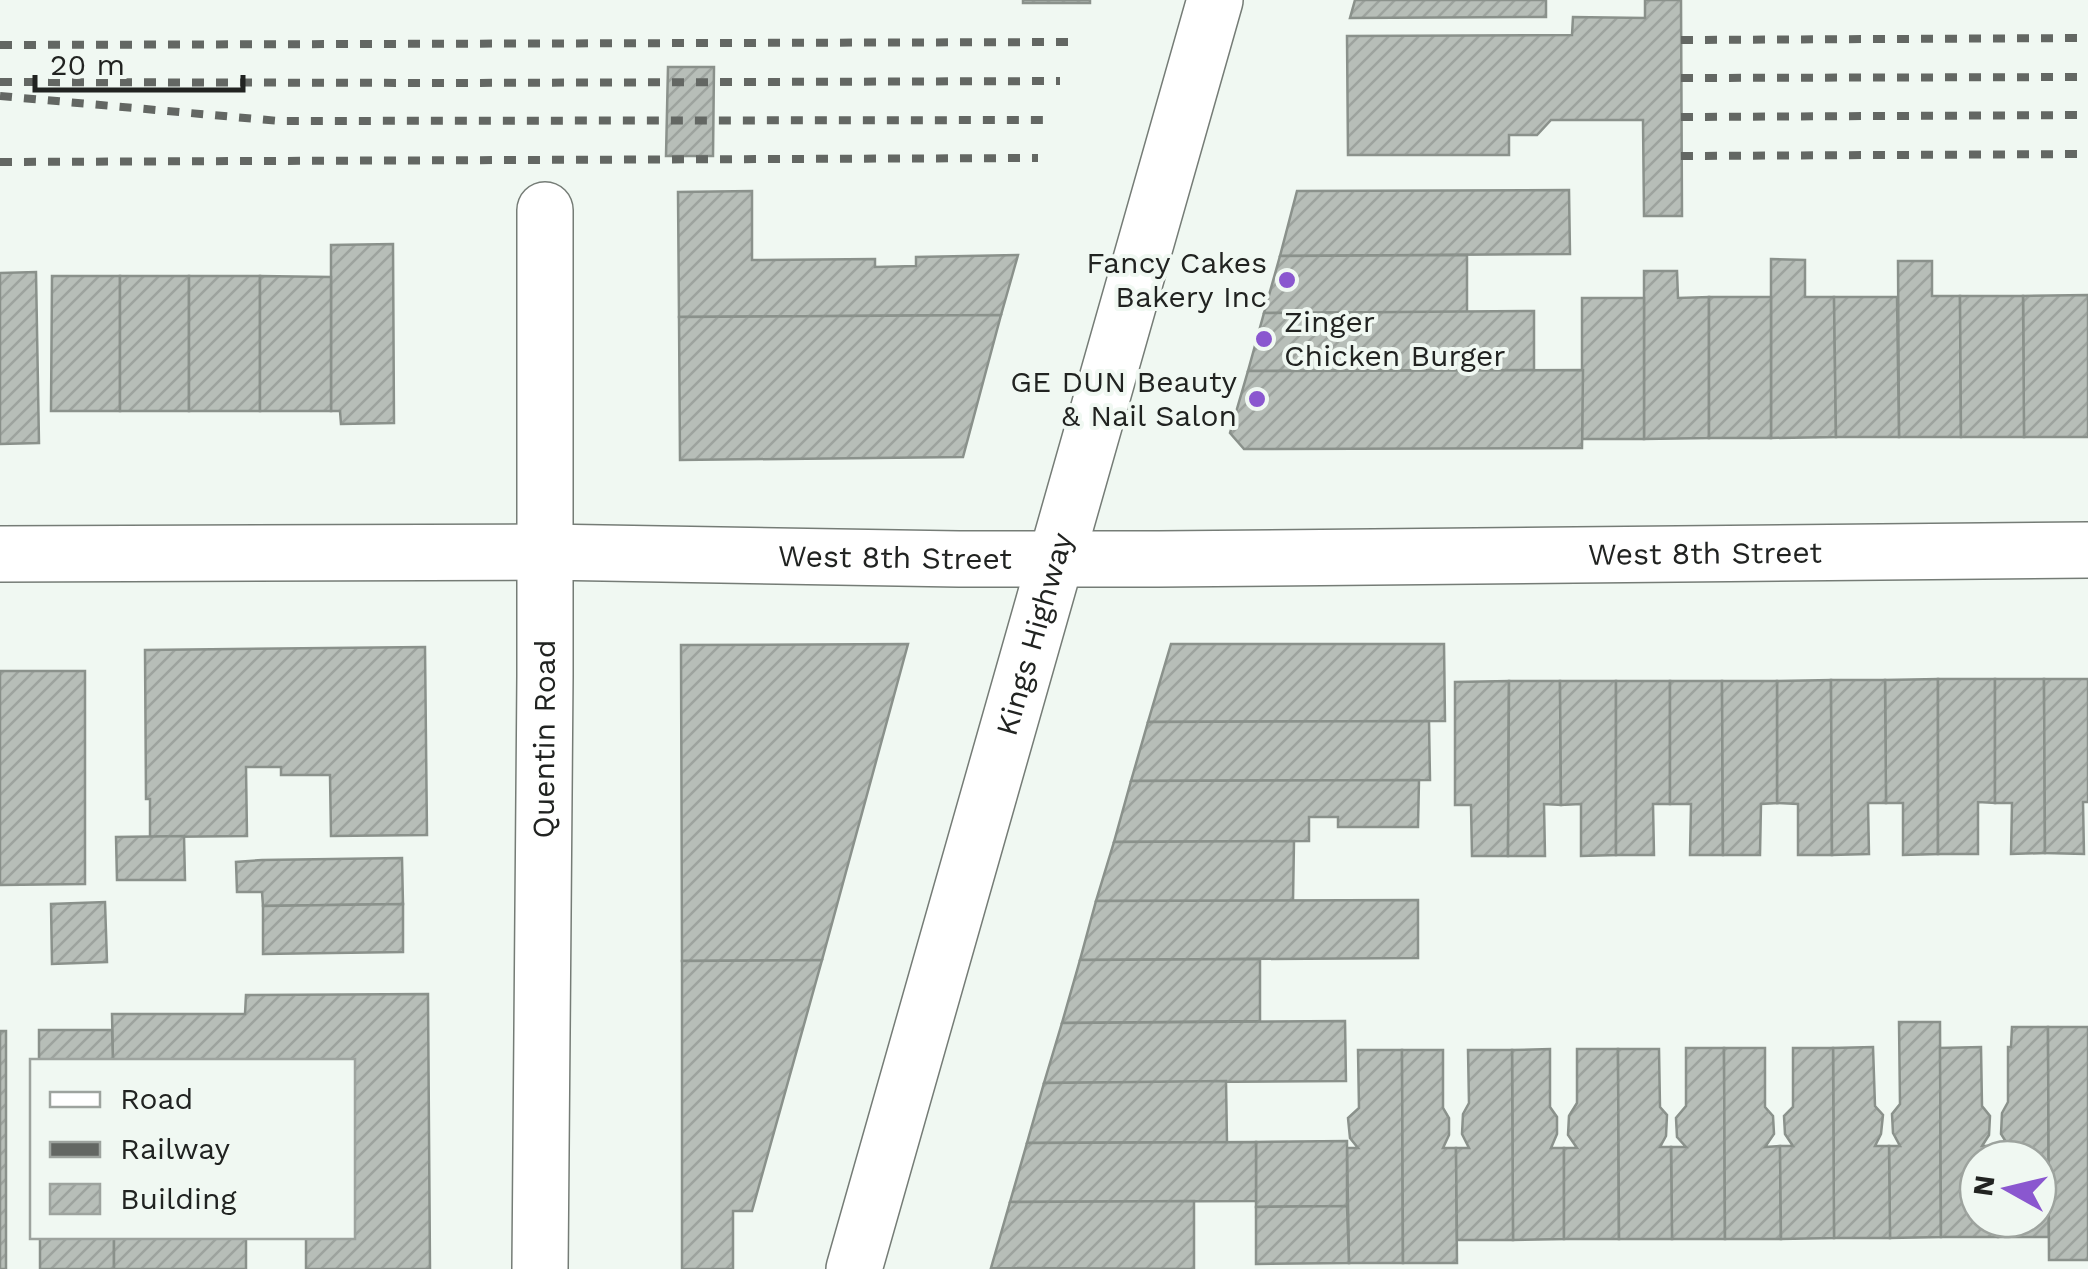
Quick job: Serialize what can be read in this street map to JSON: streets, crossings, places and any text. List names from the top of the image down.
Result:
{
  "streets": {
    "street": ["West 8th Street", "Kings Highway", "Quentin Road"]
  },
  "crossings": [
    ["West 8th Street", "Kings Highway"],
    ["West 8th Street", "Quentin Road"]
  ],
  "places": ["Fancy Cakes Bakery Inc", "Zinger Chicken Burger", "GE DUN Beauty & Nail Salon"],
  "legend": ["Road", "Railway", "Building"],
  "scale_bar": "20 m",
  "north": "left"
}
